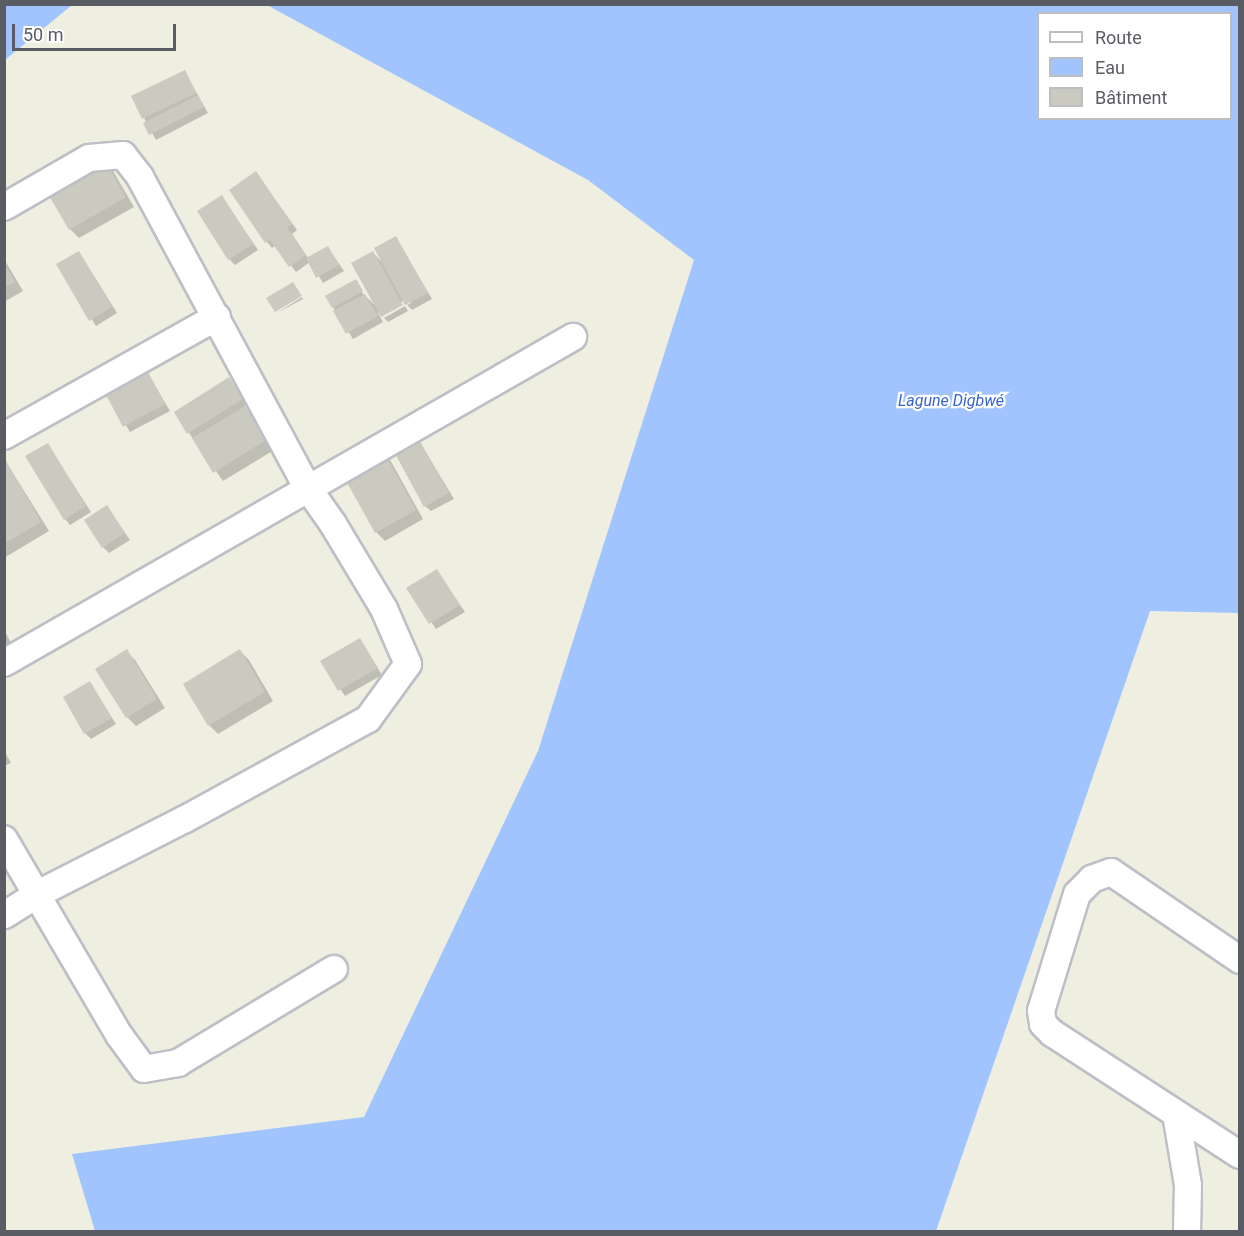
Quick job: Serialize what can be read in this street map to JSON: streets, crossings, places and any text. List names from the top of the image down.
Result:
{
  "water": ["Lagune Digbwé"],
  "legend": ["Route", "Eau", "Bâtiment"],
  "scale_bar": "50 m"
}
